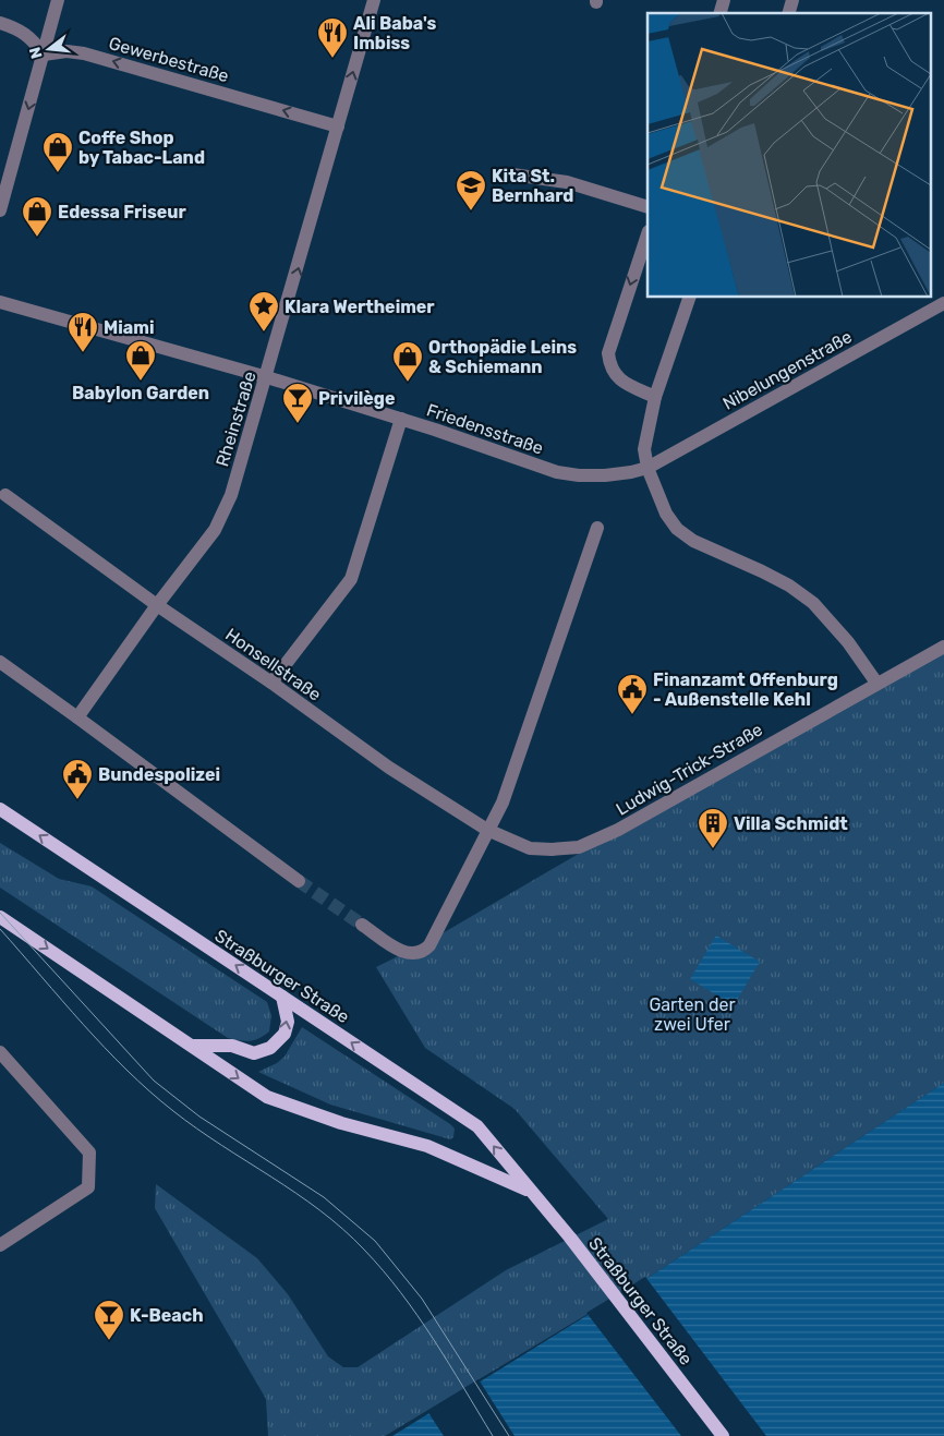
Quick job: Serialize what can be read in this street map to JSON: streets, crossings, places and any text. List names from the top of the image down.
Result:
{
  "streets": {
    "main road": ["Straßburger Straße"],
    "street": [
      "Gewerbestraße",
      "Nibelungenstraße",
      "Rheinstraße",
      "Friedensstraße",
      "Honsellstraße",
      "Ludwig-Trick-Straße"
    ]
  },
  "crossings": [
    ["Gewerbestraße", "Rheinstraße"],
    ["Nibelungenstraße", "Friedensstraße"],
    ["Rheinstraße", "Friedensstraße"],
    ["Rheinstraße", "Honsellstraße"],
    ["Honsellstraße", "Ludwig-Trick-Straße"]
  ],
  "one_way": ["Gewerbestraße", "Rheinstraße"],
  "parks": ["Garten der zwei Ufer"],
  "places": {
    "restaurant": ["Ali Baba's Imbiss", "Miami"],
    "shop": [
      "Coffe Shop by Tabac-Land",
      "Edessa Friseur",
      "Babylon Garden",
      "Orthopädie Leins & Schiemann"
    ],
    "school or university": ["Kita St. Bernhard"],
    "place": ["Klara Wertheimer"],
    "bar": ["Privilège", "K-Beach"],
    "public building": ["Finanzamt Offenburg - Außenstelle Kehl", "Bundespolizei"],
    "building": ["Villa Schmidt"]
  },
  "north": "left"
}
